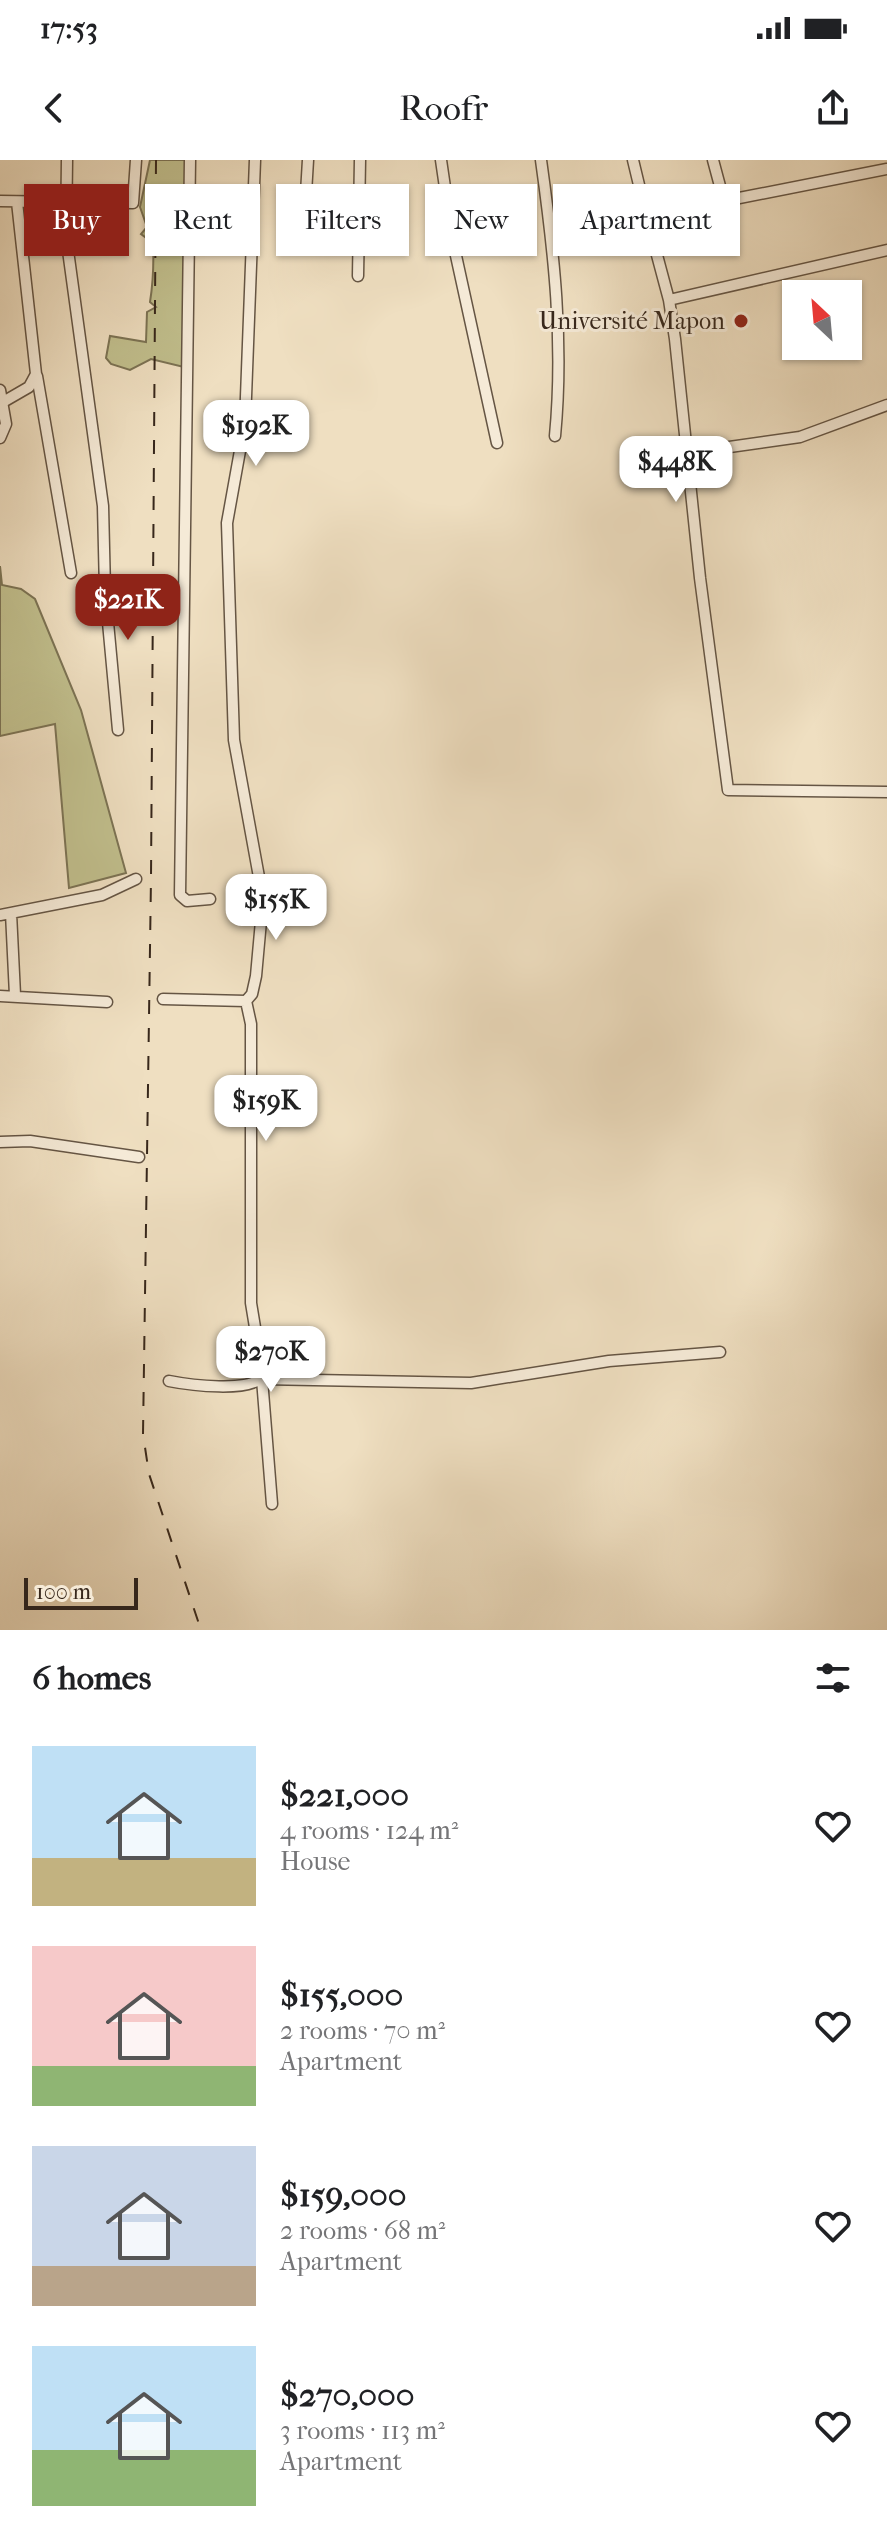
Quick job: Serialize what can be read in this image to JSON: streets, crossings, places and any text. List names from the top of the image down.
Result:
{
  "places": ["Université Mapon"],
  "scale_bar": "100 m",
  "north": "top left",
  "page": {
    "status": "17:53",
    "header": "Roofr",
    "chip": [
      "Buy",
      "Rent",
      "Filters",
      "New",
      "Apartment"
    ],
    "price": [
      "$192K",
      "$448K",
      "$221K",
      "$155K",
      "$159K",
      "$270K"
    ],
    "scale": "100 m",
    "heading": "6 homes",
    "list": [
      {
        "name": "$221,000",
        "note": "4 rooms · 124 m² · House"
      },
      {
        "name": "$155,000",
        "note": "2 rooms · 70 m² · Apartment"
      },
      {
        "name": "$159,000",
        "note": "2 rooms · 68 m² · Apartment"
      },
      {
        "name": "$270,000",
        "note": "3 rooms · 113 m² · Apartment"
      }
    ]
  }
}
